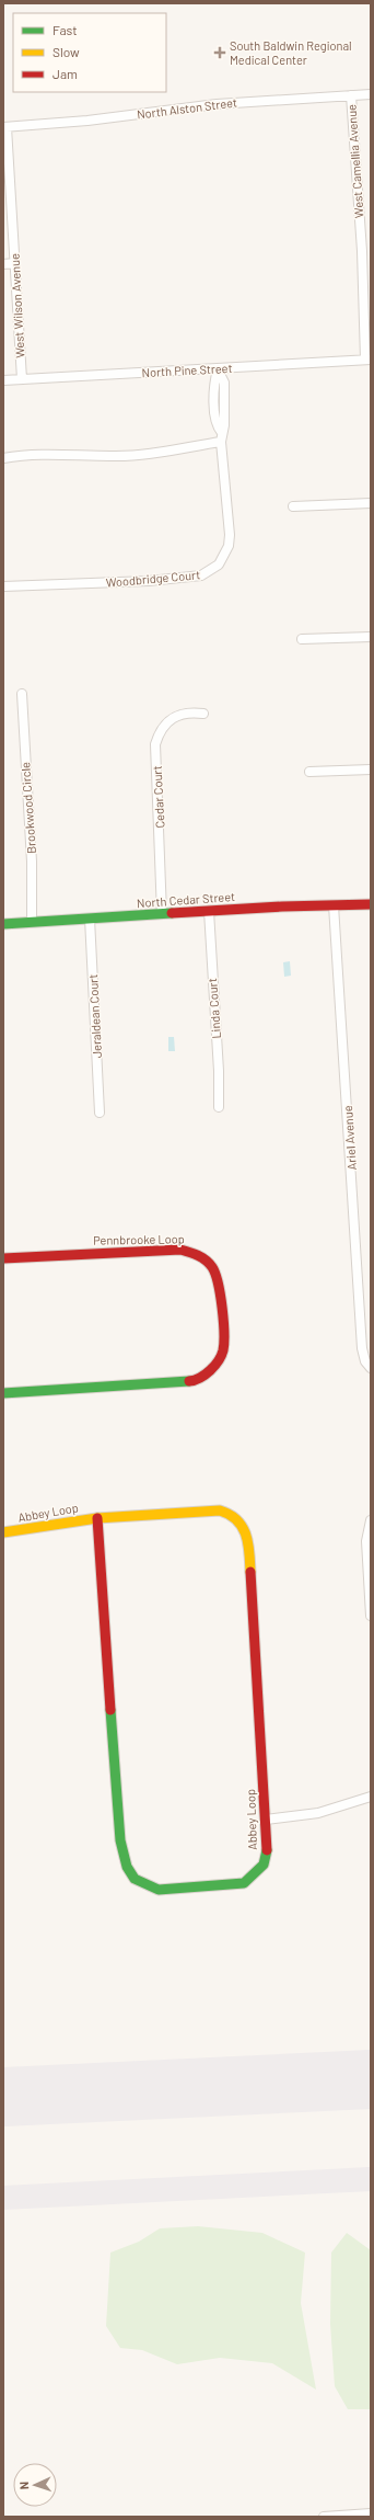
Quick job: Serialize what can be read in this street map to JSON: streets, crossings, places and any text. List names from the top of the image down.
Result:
{
  "streets": {
    "street": [
      "North Alston Street",
      "West Camellia Avenue",
      "West Wilson Avenue",
      "North Pine Street",
      "Woodbridge Court",
      "Cedar Court",
      "Brookwood Circle",
      "North Cedar Street",
      "Linda Court",
      "Jeraldean Court",
      "Ariel Avenue",
      "Pennbrooke Loop",
      "Abbey Loop"
    ]
  },
  "crossings": [
    ["North Alston Street", "West Camellia Avenue"],
    ["North Alston Street", "West Wilson Avenue"],
    ["West Camellia Avenue", "North Pine Street"],
    ["West Wilson Avenue", "North Pine Street"],
    ["North Pine Street", "Woodbridge Court"],
    ["Cedar Court", "North Cedar Street"],
    ["Brookwood Circle", "North Cedar Street"],
    ["North Cedar Street", "Linda Court"],
    ["North Cedar Street", "Jeraldean Court"],
    ["North Cedar Street", "Ariel Avenue"]
  ],
  "places": {
    "health": ["South Baldwin Regional Medical Center"]
  },
  "legend": ["Fast", "Slow", "Jam"],
  "north": "left"
}
